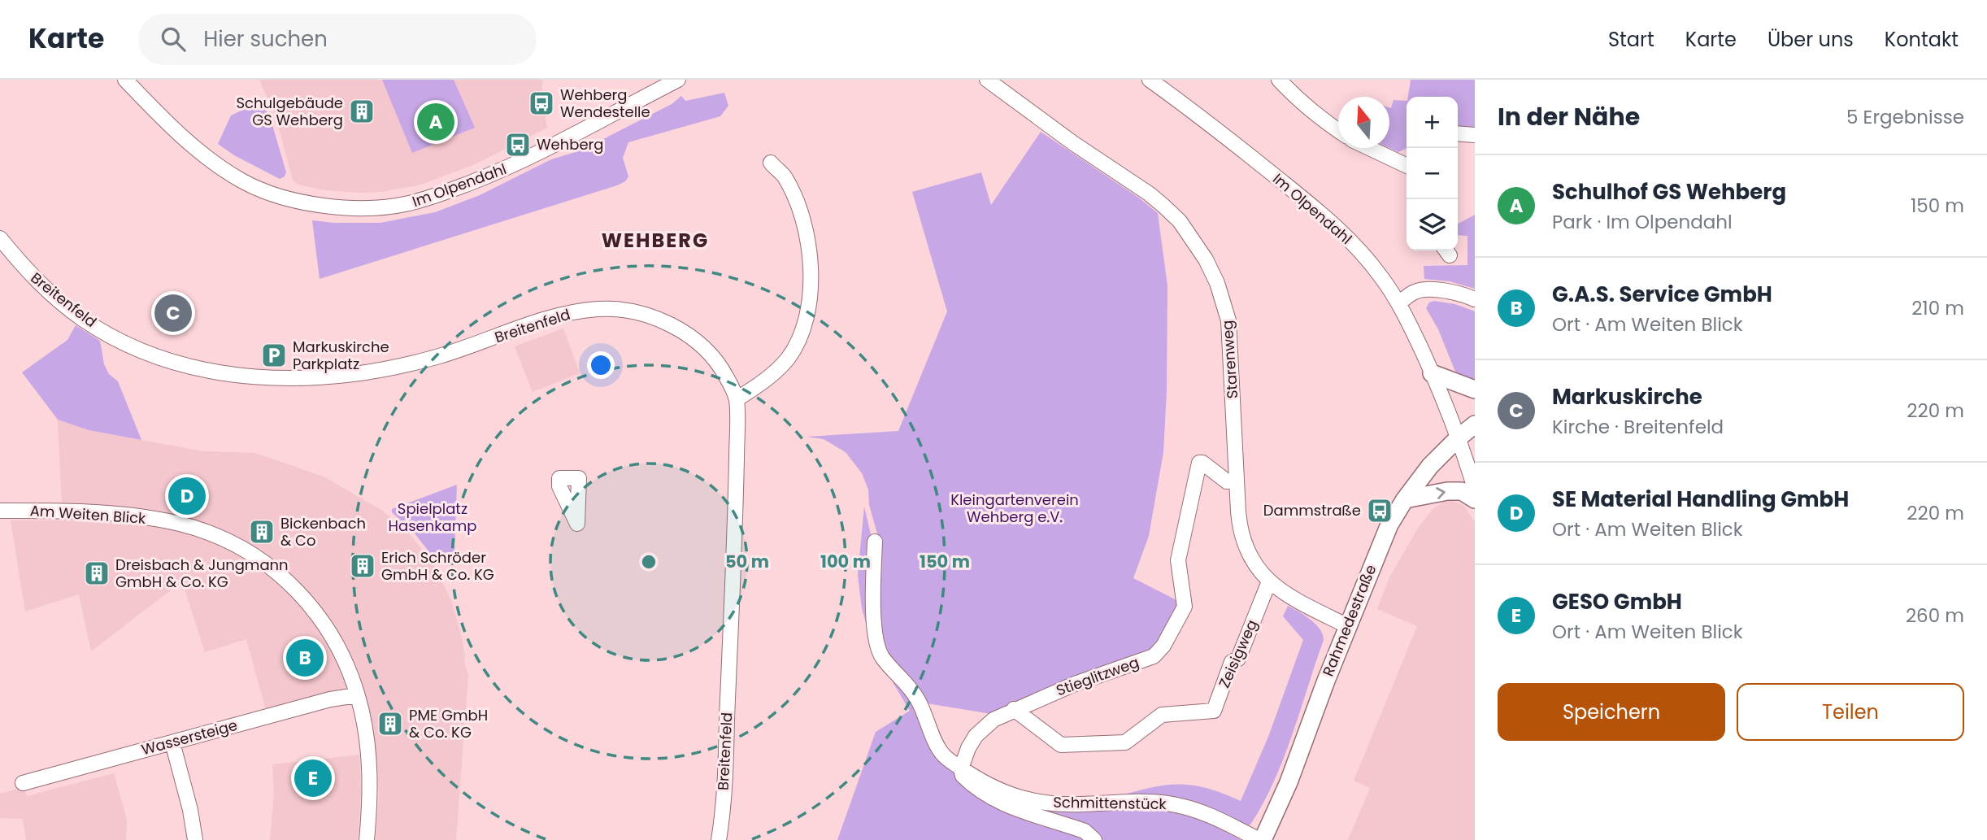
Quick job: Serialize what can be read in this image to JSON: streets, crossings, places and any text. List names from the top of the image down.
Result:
{
  "streets": {
    "main road": ["Rahmedestraße"],
    "street": [
      "Im Olpendahl",
      "Breitenfeld",
      "Starenweg",
      "Am Weiten Blick",
      "Zeisigweg",
      "Stieglitzweg",
      "Wassersteige",
      "Schmittenstück"
    ]
  },
  "crossings": [
    ["Im Olpendahl", "Rahmedestraße"],
    ["Starenweg", "Rahmedestraße"],
    ["Starenweg", "Zeisigweg"],
    ["Starenweg", "Stieglitzweg"],
    ["Am Weiten Blick", "Wassersteige"],
    ["Rahmedestraße", "Schmittenstück"],
    ["Zeisigweg", "Stieglitzweg"],
    ["Stieglitzweg", "Schmittenstück"]
  ],
  "districts": ["WEHBERG"],
  "parks": ["Kleingartenverein Wehberg e.V.", "Spielplatz Hasenkamp"],
  "places": {
    "bus stop": ["Wehberg Wendestelle", "Wehberg", "Dammstraße"],
    "building": [
      "Schulgebäude GS Wehberg",
      "Bickenbach & Co",
      "Erich Schröder GmbH & Co. KG",
      "Dreisbach & Jungmann GmbH & Co. KG",
      "PME GmbH & Co. KG"
    ],
    "parking": ["Markuskirche Parkplatz"]
  },
  "north": "top",
  "page": {
    "header": "Karte",
    "search": "Hier suchen",
    "nav": [
      "Start",
      "Karte",
      "Über uns",
      "Kontakt"
    ],
    "heading": ["In der Nähe", "5 Ergebnisse"],
    "map_buttons": ["+", "−"],
    "pins": [
      "A",
      "C",
      "D",
      "B",
      "E"
    ],
    "list": [
      {
        "mark": "A",
        "name": "Schulhof GS Wehberg",
        "note": "Park · Im Olpendahl",
        "value": "150 m"
      },
      {
        "mark": "B",
        "name": "G.A.S. Service GmbH",
        "note": "Ort · Am Weiten Blick",
        "value": "210 m"
      },
      {
        "mark": "C",
        "name": "Markuskirche",
        "note": "Kirche · Breitenfeld",
        "value": "220 m"
      },
      {
        "mark": "D",
        "name": "SE Material Handling GmbH",
        "note": "Ort · Am Weiten Blick",
        "value": "220 m"
      },
      {
        "mark": "E",
        "name": "GESO GmbH",
        "note": "Ort · Am Weiten Blick",
        "value": "260 m"
      }
    ],
    "buttons": ["Speichern", "Teilen"]
  },
  "rings": ["50 m", "100 m", "150 m"]
}
